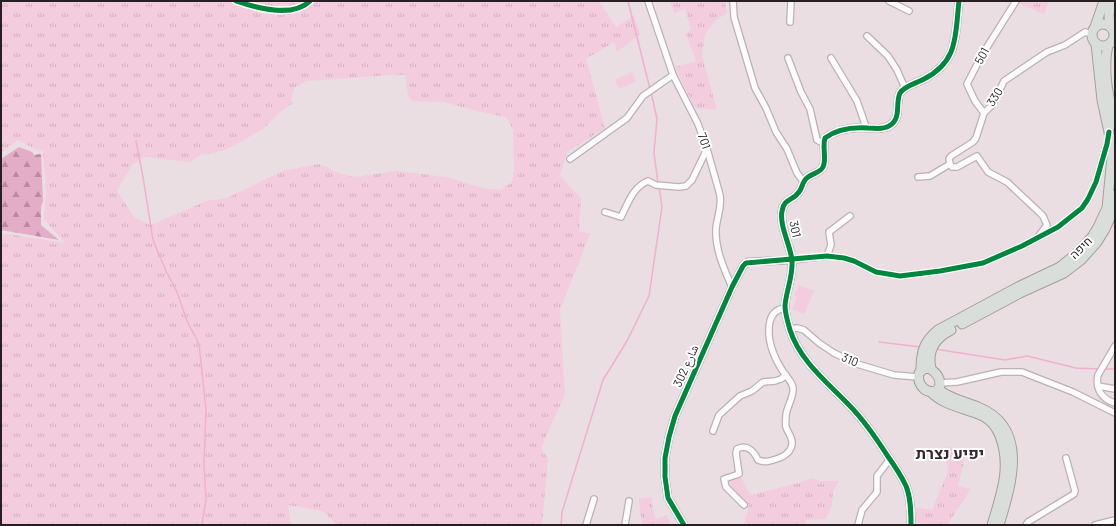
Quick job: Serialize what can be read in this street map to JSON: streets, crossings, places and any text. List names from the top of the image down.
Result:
{
  "streets": {
    "highway": ["חיפה"],
    "street": [
      "501",
      "330",
      "701",
      "301",
      "310",
      "شارع 302"
    ]
  },
  "crossings": [
    ["501", "330"],
    ["330", "חיפה"],
    ["701", "شارع 302"],
    ["301", "310"],
    ["301", "شارع 302"],
    ["חיפה", "310"]
  ],
  "districts": ["יפיע נצרת"]
}
